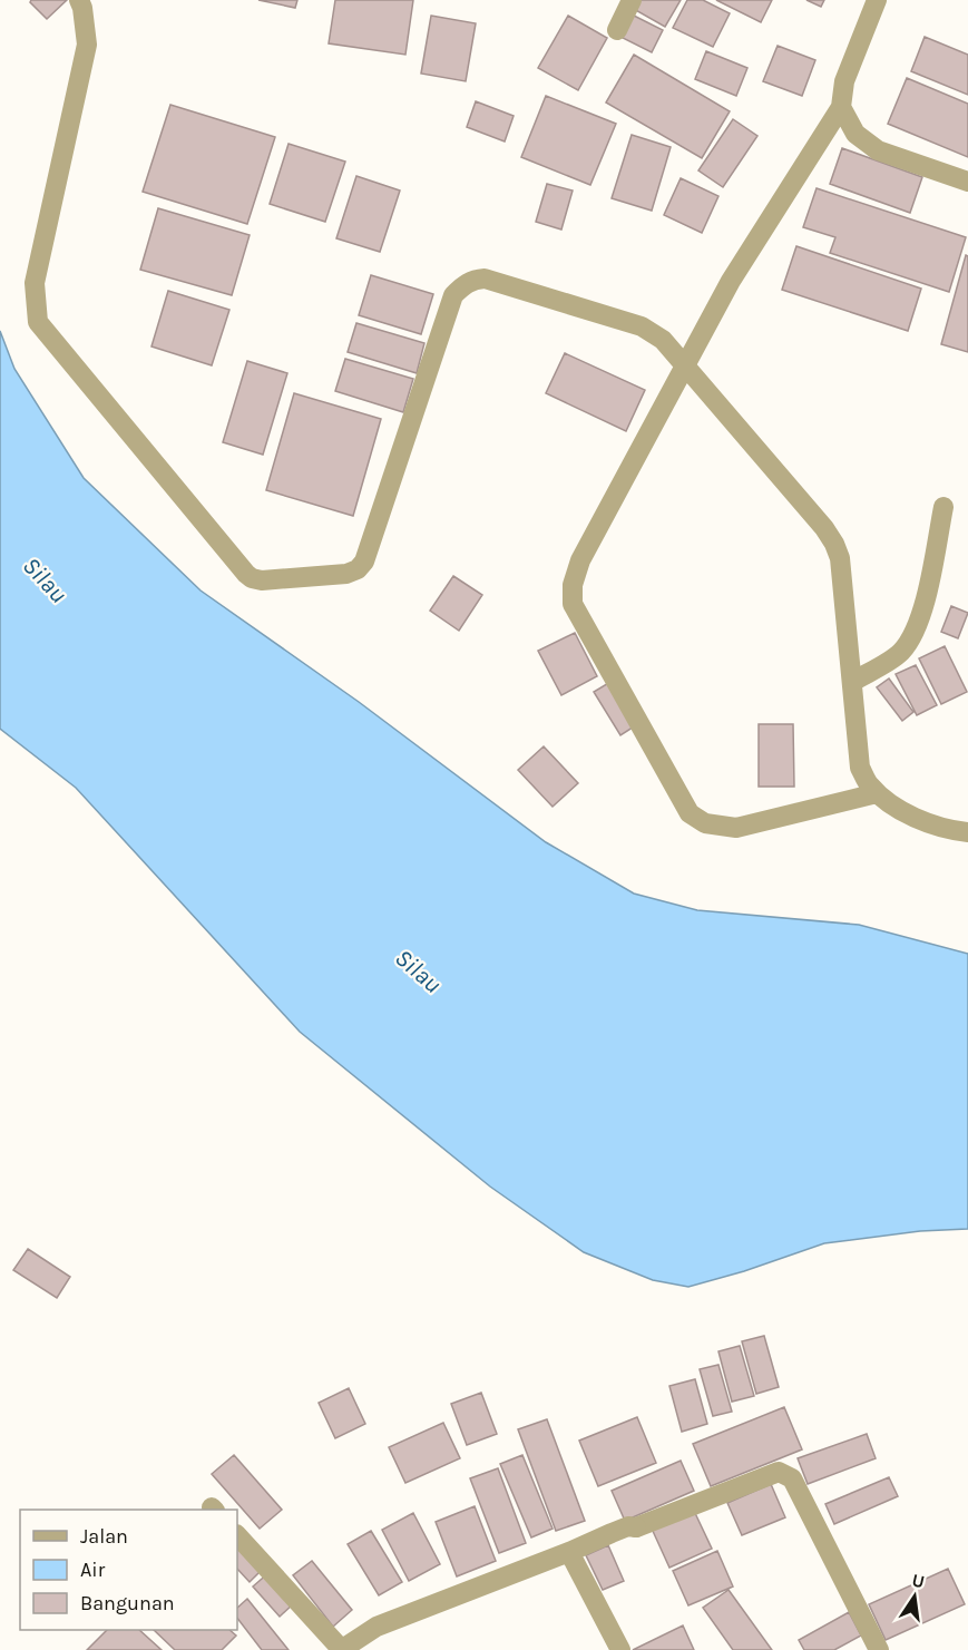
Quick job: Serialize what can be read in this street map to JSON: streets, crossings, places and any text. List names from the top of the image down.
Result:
{
  "water": ["Silau"],
  "legend": ["Jalan", "Air", "Bangunan"],
  "north": "top"
}
